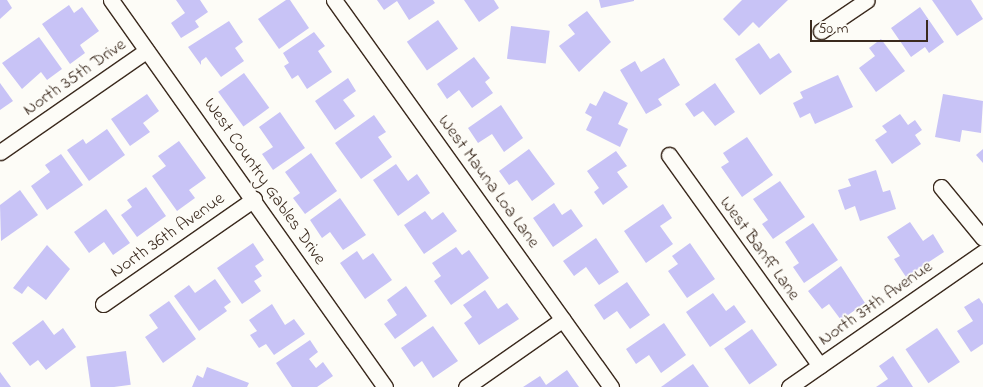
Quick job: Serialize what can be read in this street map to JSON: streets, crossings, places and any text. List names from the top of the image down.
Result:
{
  "streets": {
    "street": [
      "North 35th Drive",
      "West Country Gables Drive",
      "West Mauna Loa Lane",
      "North 36th Avenue",
      "West Banff Lane",
      "North 37th Avenue"
    ]
  },
  "crossings": [
    ["North 35th Drive", "West Country Gables Drive"],
    ["West Country Gables Drive", "North 36th Avenue"],
    ["West Banff Lane", "North 37th Avenue"]
  ],
  "scale_bar": "50 m"
}
